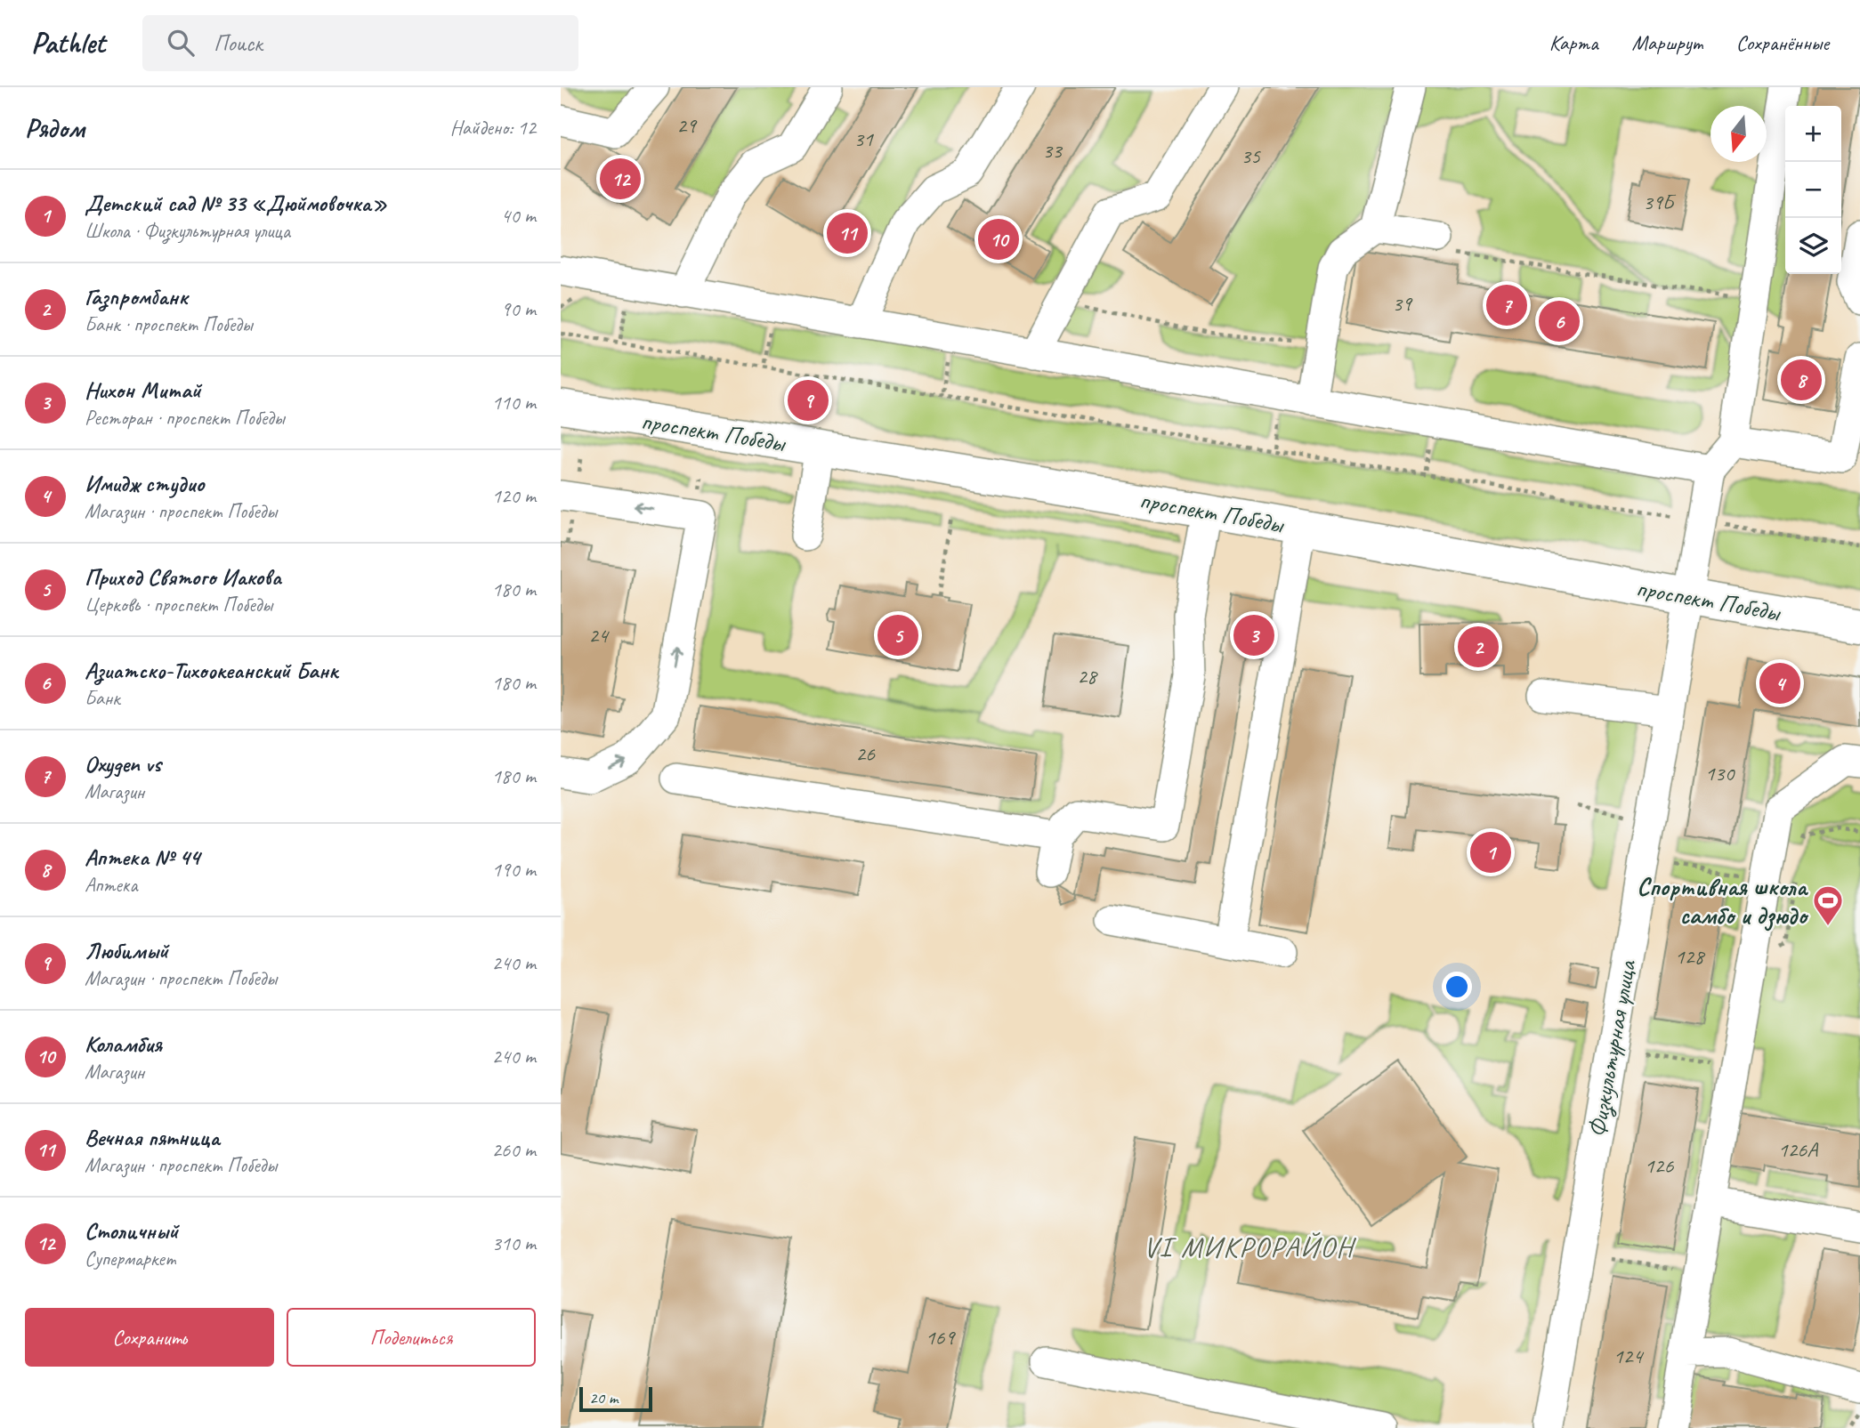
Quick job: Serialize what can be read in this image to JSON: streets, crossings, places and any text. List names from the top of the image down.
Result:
{
  "streets": {
    "main road": ["проспект Победы"],
    "street": ["Физкультурная улица"]
  },
  "crossings": [
    ["проспект Победы", "Физкультурная улица"]
  ],
  "districts": ["VI МИКРОРАЙОН"],
  "places": {
    "sports": ["Спортивная школа самбо и дзюдо"]
  },
  "house_numbers": [
    "29",
    "31",
    "33",
    "35",
    "39Б",
    "39",
    "24",
    "28",
    "26",
    "130",
    "128",
    "126А",
    "126",
    "169",
    "124"
  ],
  "scale_bar": "20 m",
  "north": "bottom",
  "page": {
    "header": "Pathlet",
    "search": "Поиск",
    "nav": ["Карта", "Маршрут", "Сохранённые"],
    "heading": ["Рядом", "Найдено: 12"],
    "map_buttons": ["+", "−"],
    "pins": [
      "12",
      "11",
      "10",
      "7",
      "6",
      "8",
      "9",
      "3",
      "5",
      "2",
      "4",
      "1"
    ],
    "list": [
      {
        "mark": "1",
        "name": "Детский сад № 33 «Дюймовочка»",
        "note": "Школа · Физкультурная улица",
        "value": "40 m"
      },
      {
        "mark": "2",
        "name": "Газпромбанк",
        "note": "Банк · проспект Победы",
        "value": "90 m"
      },
      {
        "mark": "3",
        "name": "Нихон Митай",
        "note": "Ресторан · проспект Победы",
        "value": "110 m"
      },
      {
        "mark": "4",
        "name": "Имидж студио",
        "note": "Магазин · проспект Победы",
        "value": "120 m"
      },
      {
        "mark": "5",
        "name": "Приход Святого Иакова",
        "note": "Церковь · проспект Победы",
        "value": "180 m"
      },
      {
        "mark": "6",
        "name": "Азиатско-Тихоокеанский Банк",
        "note": "Банк",
        "value": "180 m"
      },
      {
        "mark": "7",
        "name": "Oxygen vs",
        "note": "Магазин",
        "value": "180 m"
      },
      {
        "mark": "8",
        "name": "Аптека № 44",
        "note": "Аптека",
        "value": "190 m"
      },
      {
        "mark": "9",
        "name": "Любимый",
        "note": "Магазин · проспект Победы",
        "value": "240 m"
      },
      {
        "mark": "10",
        "name": "Коламбия",
        "note": "Магазин",
        "value": "240 m"
      },
      {
        "mark": "11",
        "name": "Вечная пятница",
        "note": "Магазин · проспект Победы",
        "value": "260 m"
      },
      {
        "mark": "12",
        "name": "Столичный",
        "note": "Супермаркет",
        "value": "310 m"
      }
    ],
    "buttons": ["Сохранить", "Поделиться"],
    "scale": "20 m"
  }
}
